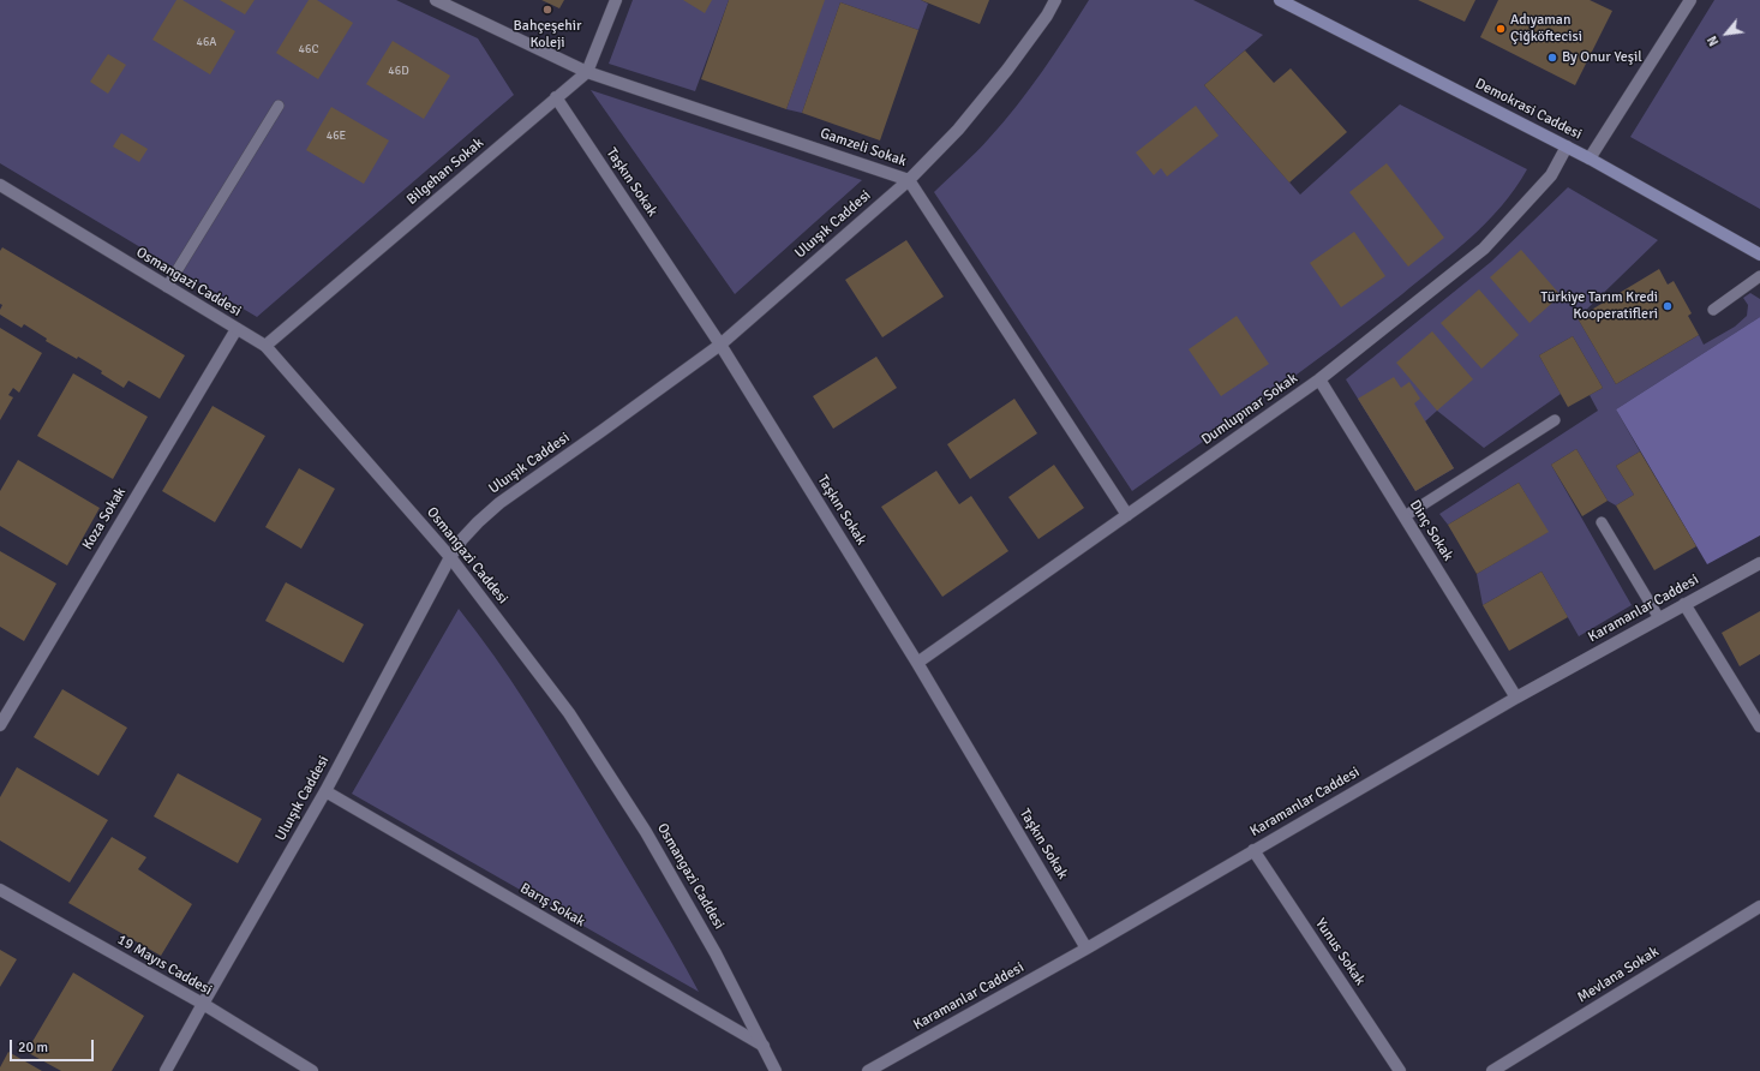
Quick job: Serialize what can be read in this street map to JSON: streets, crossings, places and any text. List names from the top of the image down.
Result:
{
  "streets": {
    "main road": ["Demokrasi Caddesi"],
    "street": [
      "Gamzeli Sokak",
      "Bilgehan Sokak",
      "Taşkın Sokak",
      "Uluışık Caddesi",
      "Osmangazi Caddesi",
      "Dumlupınar Sokak",
      "Koza Sokak",
      "Dinç Sokak",
      "Karamanlar Caddesi",
      "Barış Sokak",
      "Yunus Sokak",
      "19 Mayıs Caddesi",
      "Mevlana Sokak"
    ]
  },
  "crossings": [
    ["Demokrasi Caddesi", "Dumlupınar Sokak"],
    ["Gamzeli Sokak", "Bilgehan Sokak"],
    ["Gamzeli Sokak", "Uluışık Caddesi"],
    ["Gamzeli Sokak", "Dumlupınar Sokak"],
    ["Bilgehan Sokak", "Taşkın Sokak"],
    ["Bilgehan Sokak", "Osmangazi Caddesi"],
    ["Taşkın Sokak", "Uluışık Caddesi"],
    ["Taşkın Sokak", "Dumlupınar Sokak"],
    ["Taşkın Sokak", "Karamanlar Caddesi"],
    ["Uluışık Caddesi", "Osmangazi Caddesi"],
    ["Uluışık Caddesi", "Barış Sokak"],
    ["Uluışık Caddesi", "19 Mayıs Caddesi"],
    ["Osmangazi Caddesi", "Koza Sokak"],
    ["Osmangazi Caddesi", "Barış Sokak"],
    ["Dumlupınar Sokak", "Dinç Sokak"],
    ["Dinç Sokak", "Karamanlar Caddesi"],
    ["Karamanlar Caddesi", "Yunus Sokak"]
  ],
  "places": [
    "Bahçeşehir Koleji",
    "Adıyaman Çiğköftecisi",
    "By Onur Yeşil",
    "Türkiye Tarım Kredi Kooperatifleri"
  ],
  "house_numbers": [
    "46A",
    "46C",
    "46D",
    "46E"
  ],
  "scale_bar": "20 m",
  "north": "bottom left"
}
